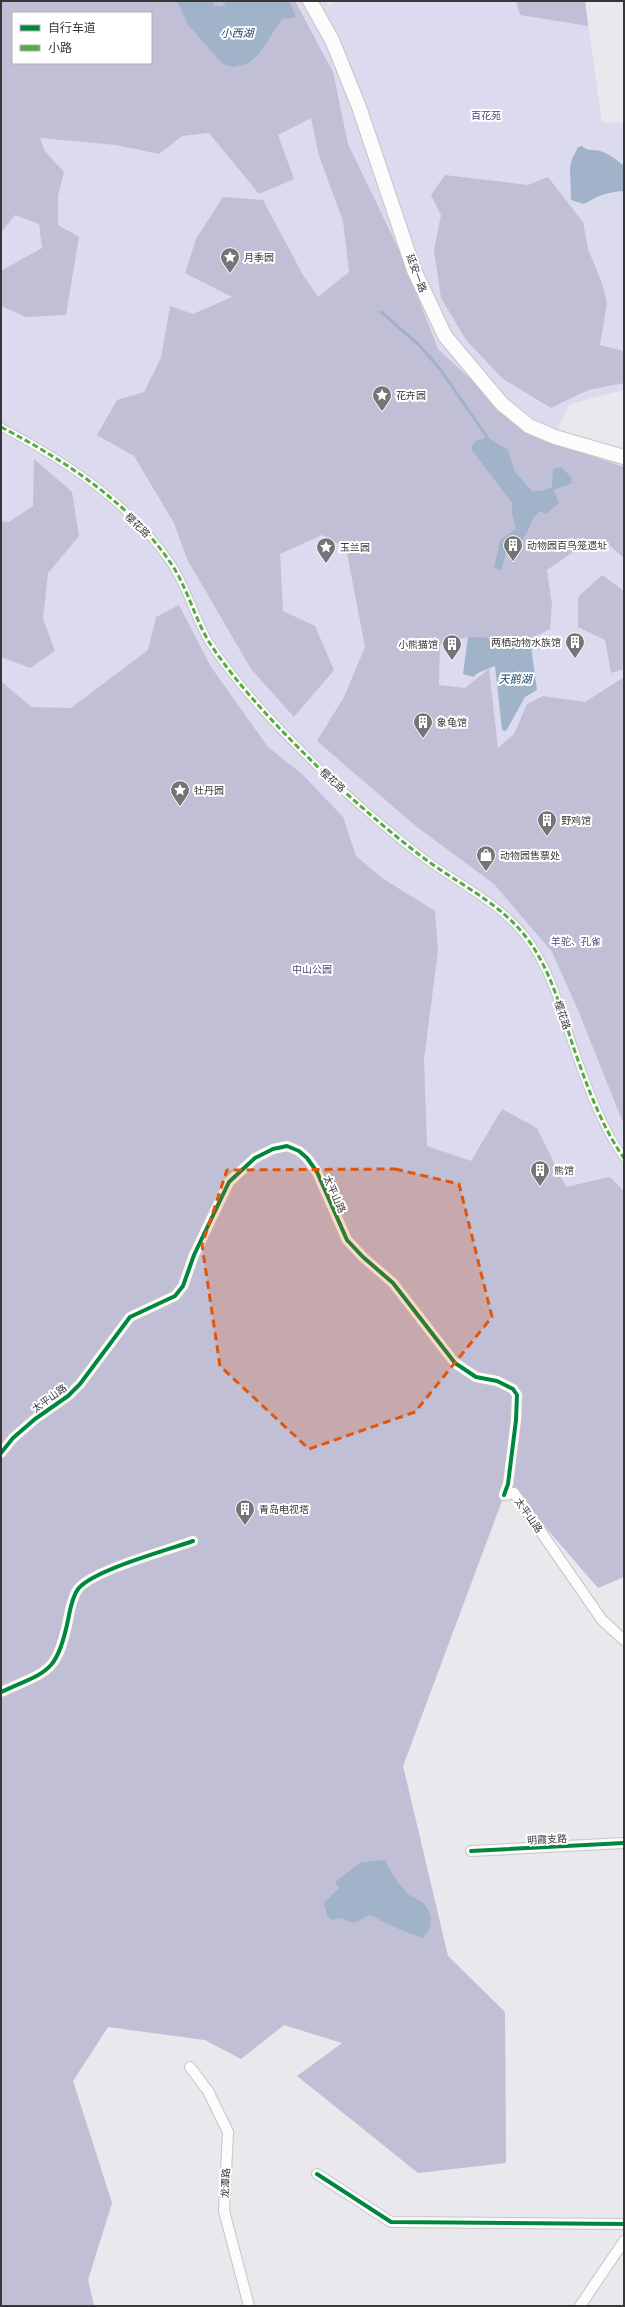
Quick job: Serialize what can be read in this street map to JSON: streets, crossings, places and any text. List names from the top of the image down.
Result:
{
  "streets": {
    "main road": ["延安一路"],
    "street": [
      "樱花路",
      "太平山路",
      "明霞支路",
      "龙潭路"
    ]
  },
  "water": ["小西湖", "天鹅湖"],
  "parks": ["百花苑", "羊驼、孔雀", "中山公园"],
  "places": {
    "place": [
      "月季园",
      "花卉园",
      "玉兰园",
      "牡丹园"
    ],
    "building": [
      "动物园百鸟笼遗址",
      "两栖动物水族馆",
      "小熊猫馆",
      "象龟馆",
      "野鸡馆",
      "熊馆",
      "青岛电视塔"
    ],
    "shop": ["动物园售票处"]
  },
  "legend": ["自行车道", "小路"]
}
